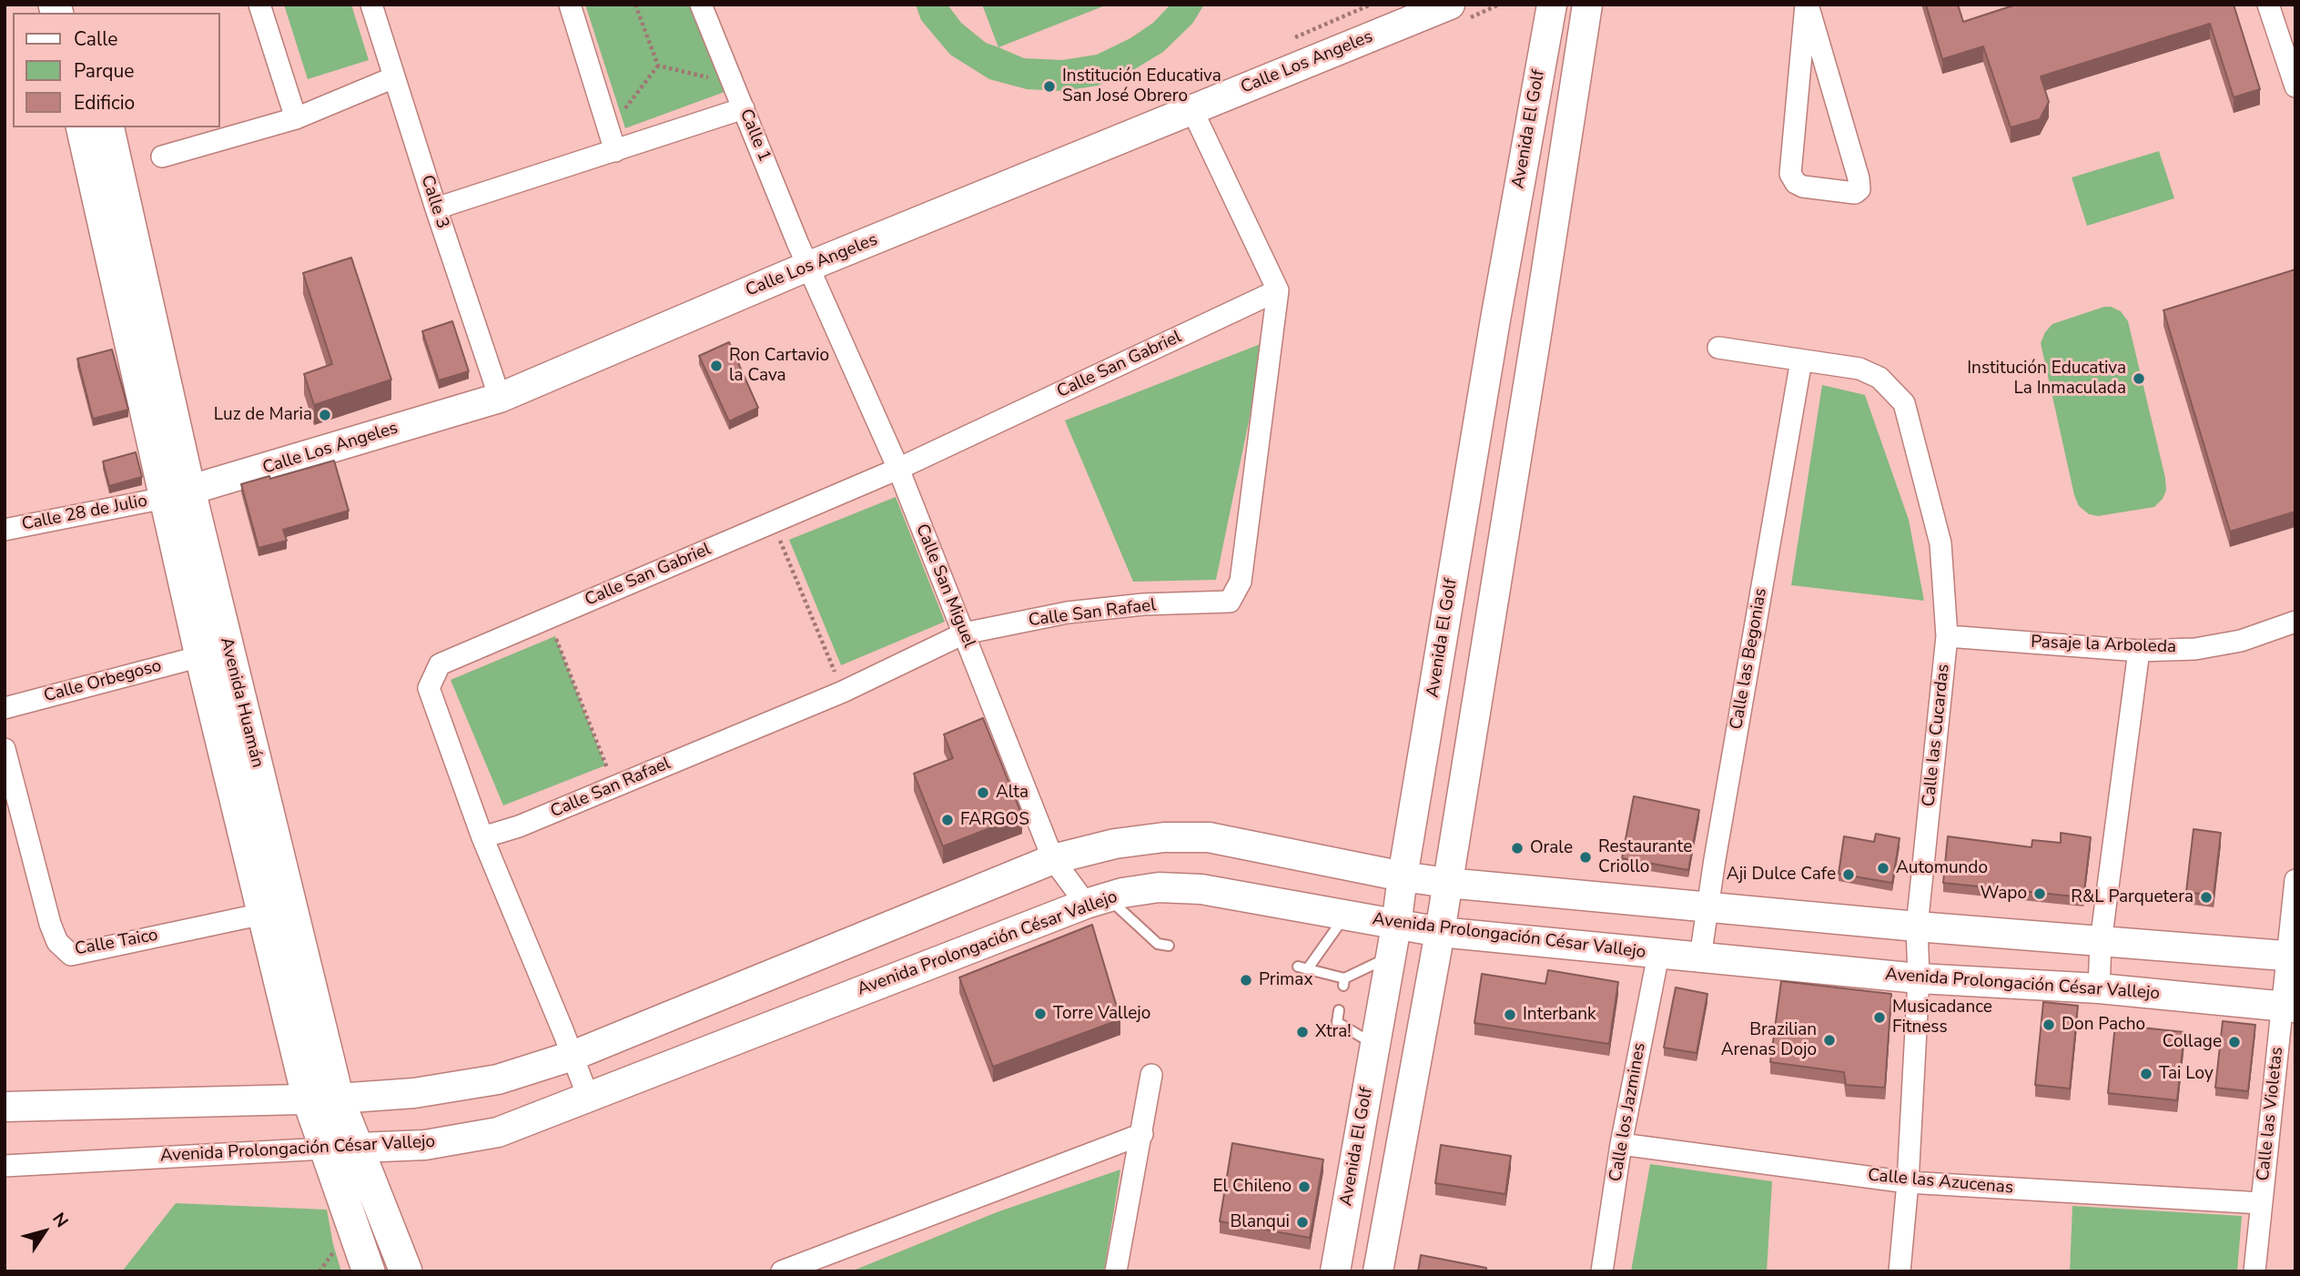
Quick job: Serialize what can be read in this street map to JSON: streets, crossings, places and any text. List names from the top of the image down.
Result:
{
  "streets": {
    "main road": [
      "Calle Los Angeles",
      "Avenida El Golf",
      "Avenida Huamán",
      "Avenida Prolongación César Vallejo"
    ],
    "street": [
      "Calle 1",
      "Calle 3",
      "Calle San Gabriel",
      "Calle 28 de Julio",
      "Calle San Miguel",
      "Calle San Rafael",
      "Pasaje la Arboleda",
      "Calle las Begonias",
      "Calle Orbegoso",
      "Calle las Cucardas",
      "Calle Taico",
      "Calle los Jazmines",
      "Calle las Violetas",
      "Calle las Azucenas"
    ]
  },
  "crossings": [
    ["Calle Los Angeles", "Calle 1"],
    ["Calle Los Angeles", "Calle 3"],
    ["Calle Los Angeles", "Calle 28 de Julio"],
    ["Calle Los Angeles", "Calle San Miguel"],
    ["Calle Los Angeles", "Avenida Huamán"],
    ["Avenida El Golf", "Avenida Prolongación César Vallejo"],
    ["Calle 1", "Calle San Miguel"],
    ["Calle San Gabriel", "Calle San Miguel"],
    ["Calle San Gabriel", "Calle San Rafael"],
    ["Calle San Gabriel", "Avenida Prolongación César Vallejo"],
    ["Calle 28 de Julio", "Avenida Huamán"],
    ["Calle San Miguel", "Calle San Rafael"],
    ["Calle San Miguel", "Avenida Prolongación César Vallejo"],
    ["Pasaje la Arboleda", "Calle las Cucardas"],
    ["Calle las Begonias", "Calle las Cucardas"],
    ["Calle las Begonias", "Avenida Prolongación César Vallejo"],
    ["Calle Orbegoso", "Avenida Huamán"],
    ["Avenida Huamán", "Avenida Prolongación César Vallejo"],
    ["Avenida Huamán", "Calle Taico"],
    ["Calle las Cucardas", "Avenida Prolongación César Vallejo"],
    ["Calle las Cucardas", "Calle las Azucenas"],
    ["Avenida Prolongación César Vallejo", "Calle los Jazmines"],
    ["Avenida Prolongación César Vallejo", "Calle las Violetas"],
    ["Calle los Jazmines", "Calle las Azucenas"],
    ["Calle las Violetas", "Calle las Azucenas"]
  ],
  "places": [
    "Institución Educativa San José Obrero",
    "Ron Cartavio la Cava",
    "Institución Educativa La Inmaculada",
    "Luz de Maria",
    "Alta",
    "FARGOS",
    "Orale",
    "Restaurante Criollo",
    "Automundo",
    "Aji Dulce Cafe",
    "Wapo",
    "R&L Parquetera",
    "Primax",
    "Torre Vallejo",
    "Interbank",
    "Musicadance Fitness",
    "Don Pacho",
    "Xtra!",
    "Brazilian Arenas Dojo",
    "Collage",
    "Tai Loy",
    "El Chileno",
    "Blanqui"
  ],
  "legend": ["Calle", "Parque", "Edificio"],
  "north": "top right"
}
